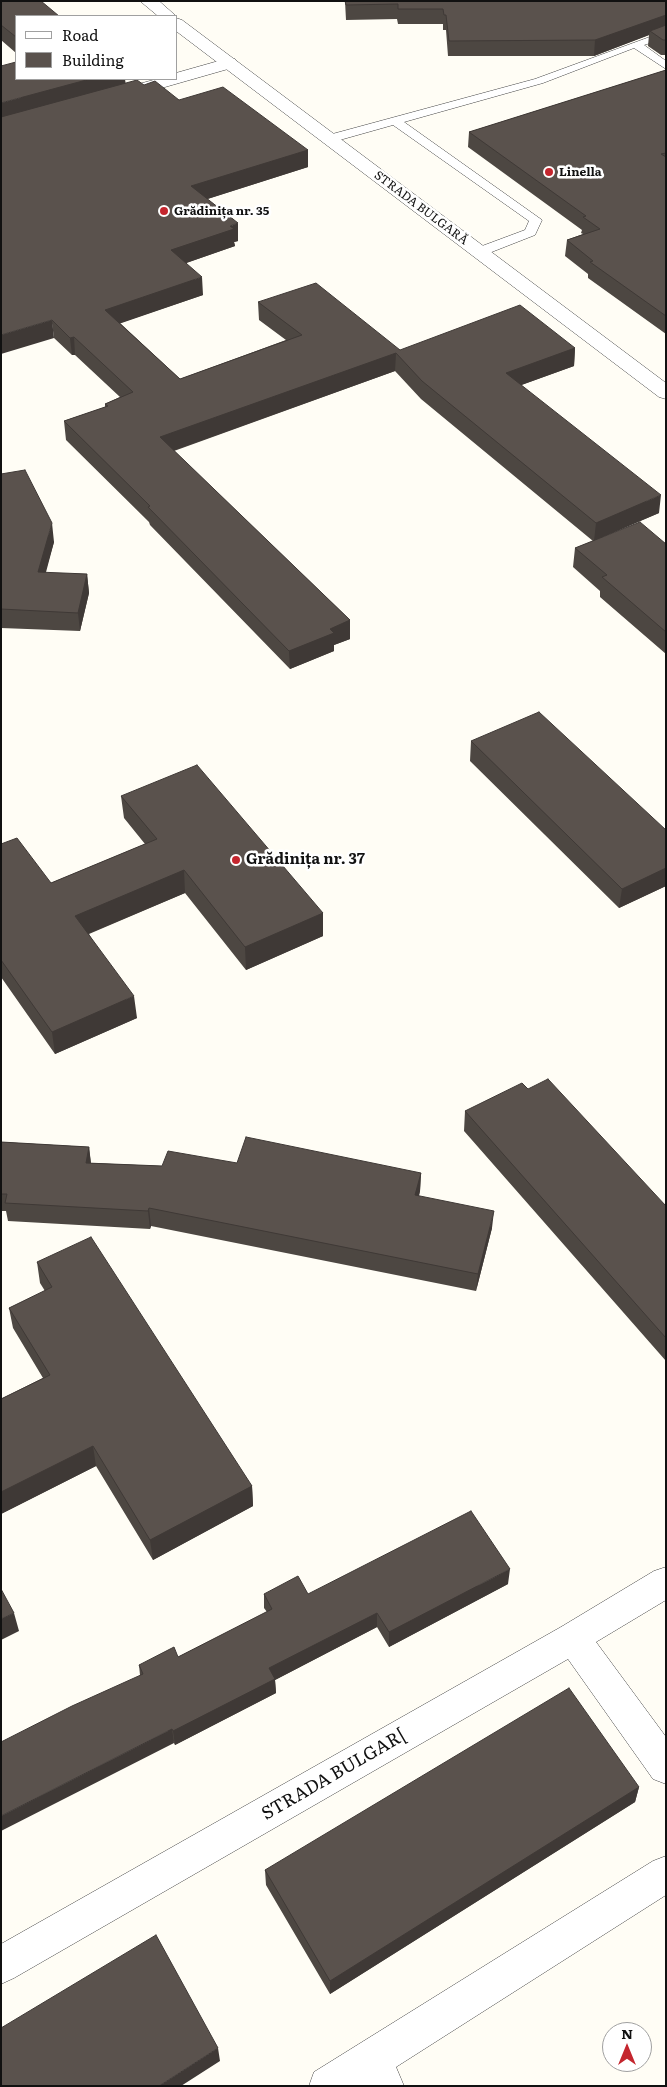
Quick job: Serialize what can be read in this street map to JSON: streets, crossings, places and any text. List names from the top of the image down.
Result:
{
  "streets": {
    "street": ["STRADA BULGARĂ", "STRADA BULGAR["]
  },
  "places": ["Linella", "Grădinița nr. 35", "Grădinița nr. 37"],
  "legend": ["Road", "Building"],
  "north": "top"
}
